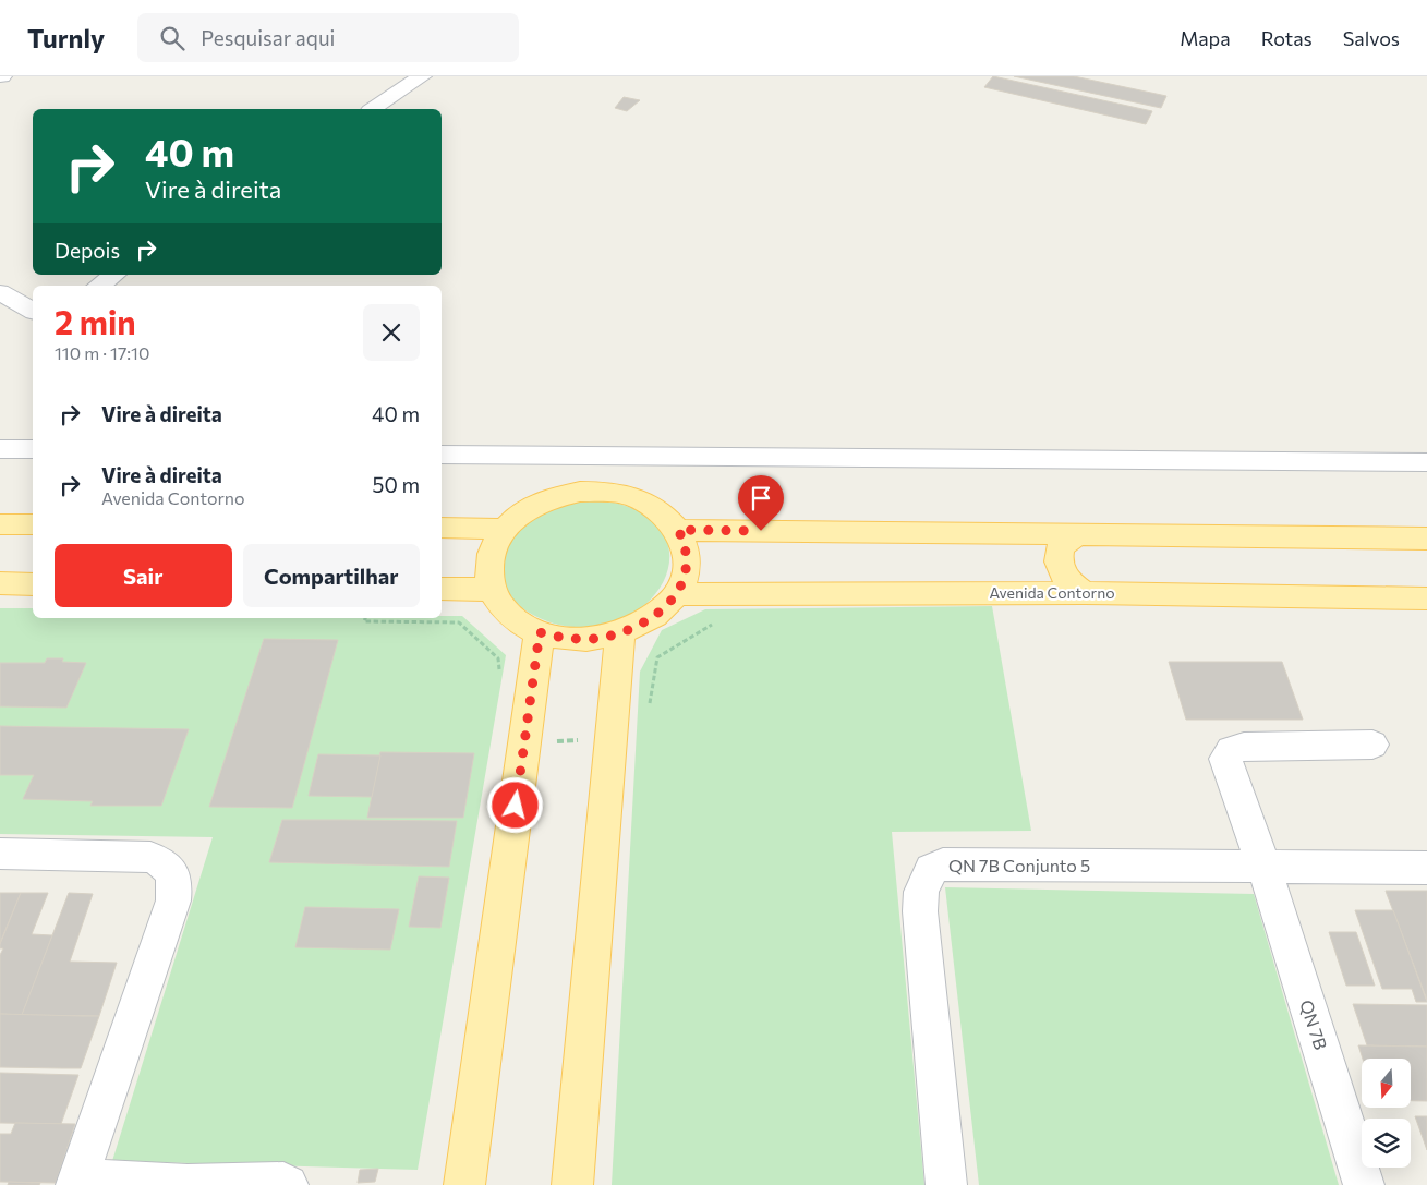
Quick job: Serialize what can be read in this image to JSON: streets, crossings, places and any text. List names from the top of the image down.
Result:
{
  "streets": {
    "main road": ["Avenida Contorno"],
    "street": ["QN 7B Conjunto 5", "QN 7B"]
  },
  "crossings": [
    ["QN 7B Conjunto 5", "QN 7B"]
  ],
  "north": "bottom",
  "page": {
    "header": "Turnly",
    "search": "Pesquisar aqui",
    "nav": ["Mapa", "Rotas", "Salvos"],
    "turn": ["40 m", "Vire à direita"],
    "then": "Depois",
    "heading": ["2 min", "110 m · 17:10"],
    "list": [
      {
        "name": "Vire à direita",
        "value": "40 m"
      },
      {
        "name": "Vire à direita",
        "note": "Avenida Contorno",
        "value": "50 m"
      }
    ],
    "buttons": ["Sair", "Compartilhar"]
  }
}
